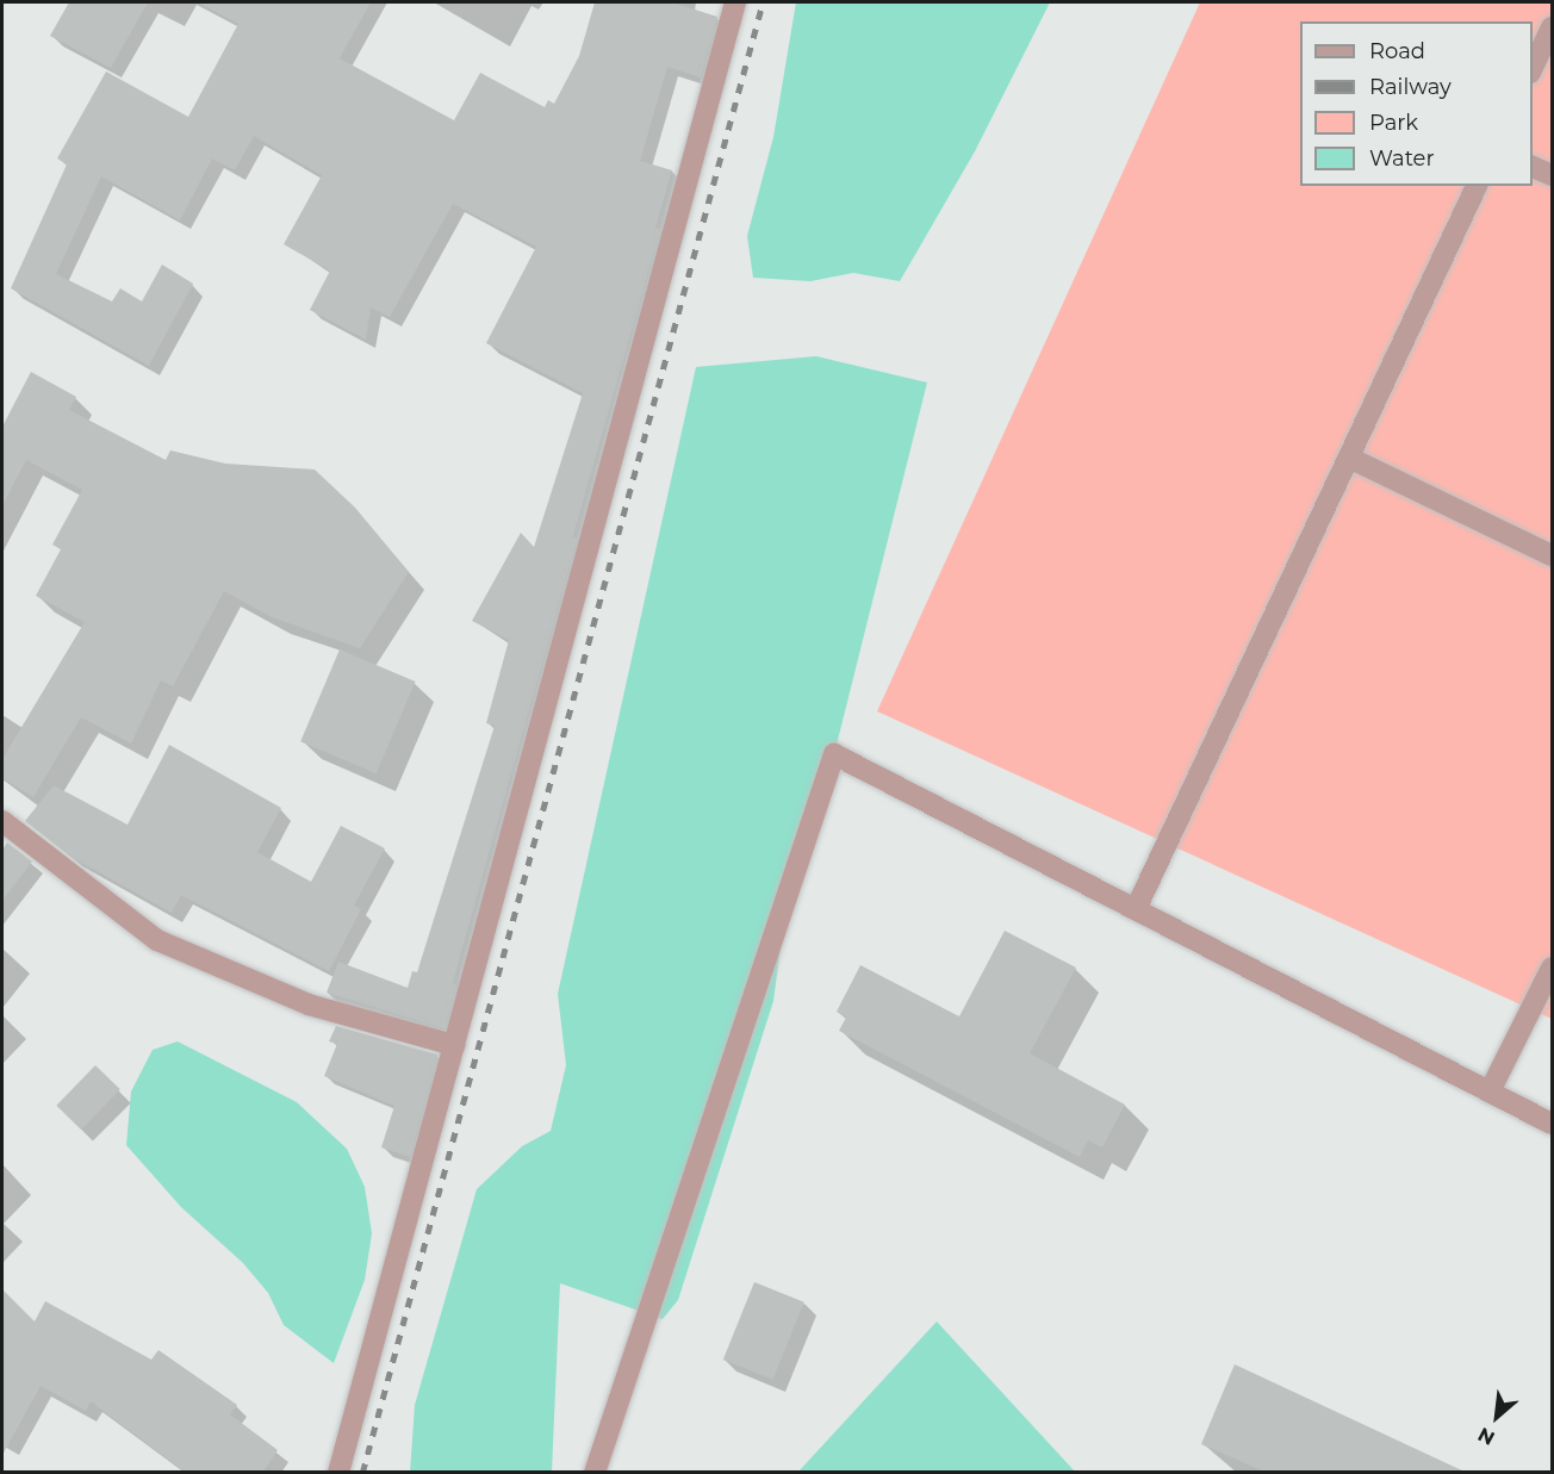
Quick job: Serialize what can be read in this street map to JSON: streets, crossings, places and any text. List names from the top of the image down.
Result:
{
  "legend": [
    "Road",
    "Railway",
    "Park",
    "Water"
  ],
  "north": "bottom left"
}
